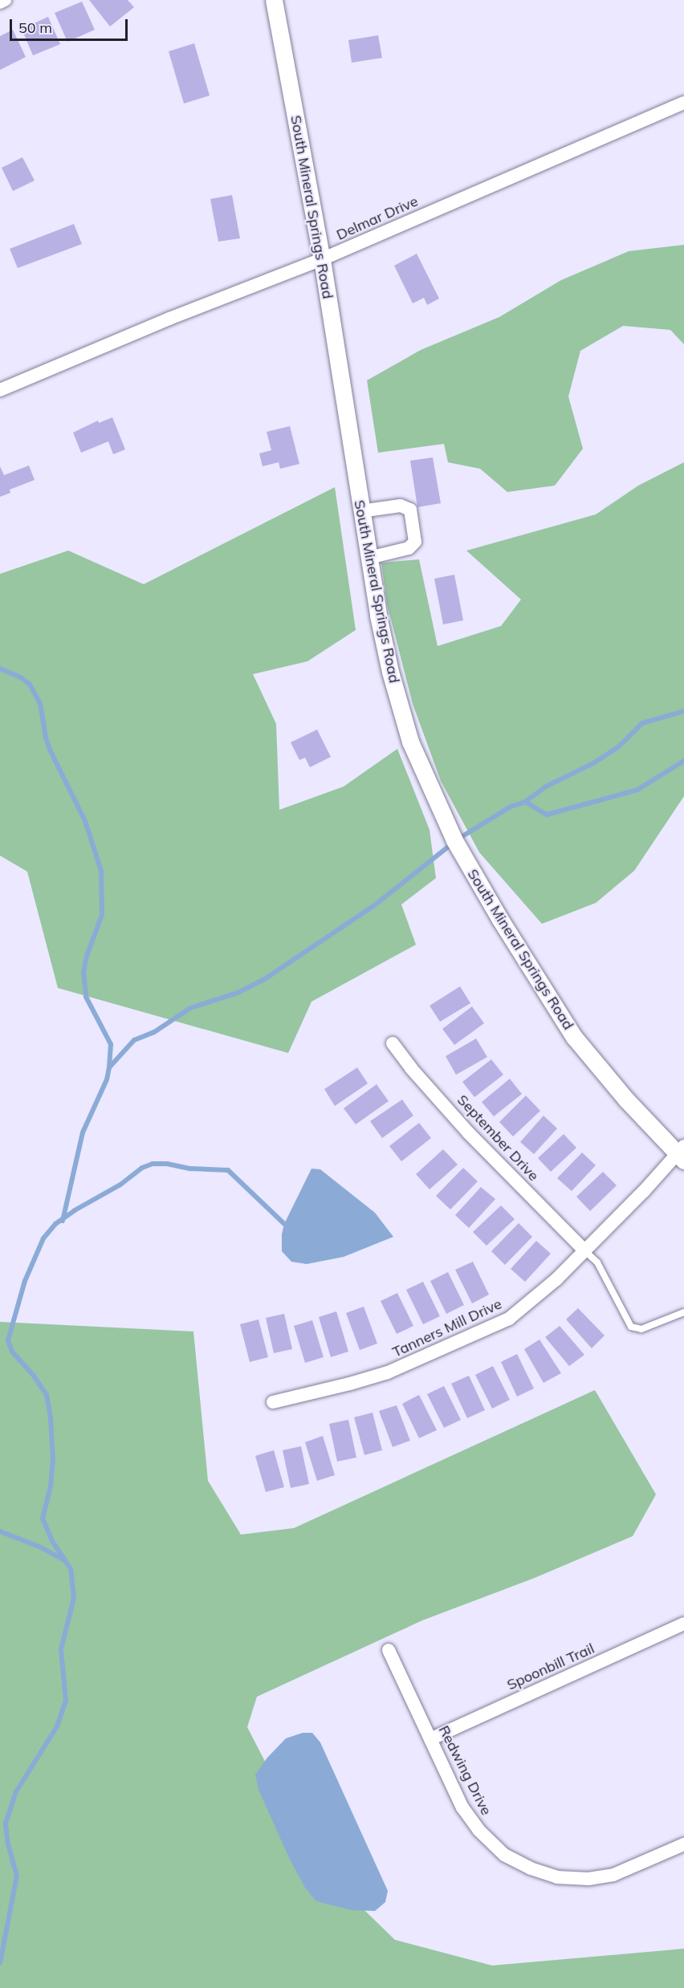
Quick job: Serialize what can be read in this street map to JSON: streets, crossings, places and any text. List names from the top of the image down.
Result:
{
  "streets": {
    "street": [
      "South Mineral Springs Road",
      "Delmar Drive",
      "September Drive",
      "Tanners Mill Drive",
      "Spoonbill Trail",
      "Redwing Drive"
    ]
  },
  "crossings": [
    ["South Mineral Springs Road", "Delmar Drive"],
    ["South Mineral Springs Road", "Tanners Mill Drive"],
    ["September Drive", "Tanners Mill Drive"],
    ["Spoonbill Trail", "Redwing Drive"]
  ],
  "scale_bar": "50 m"
}
